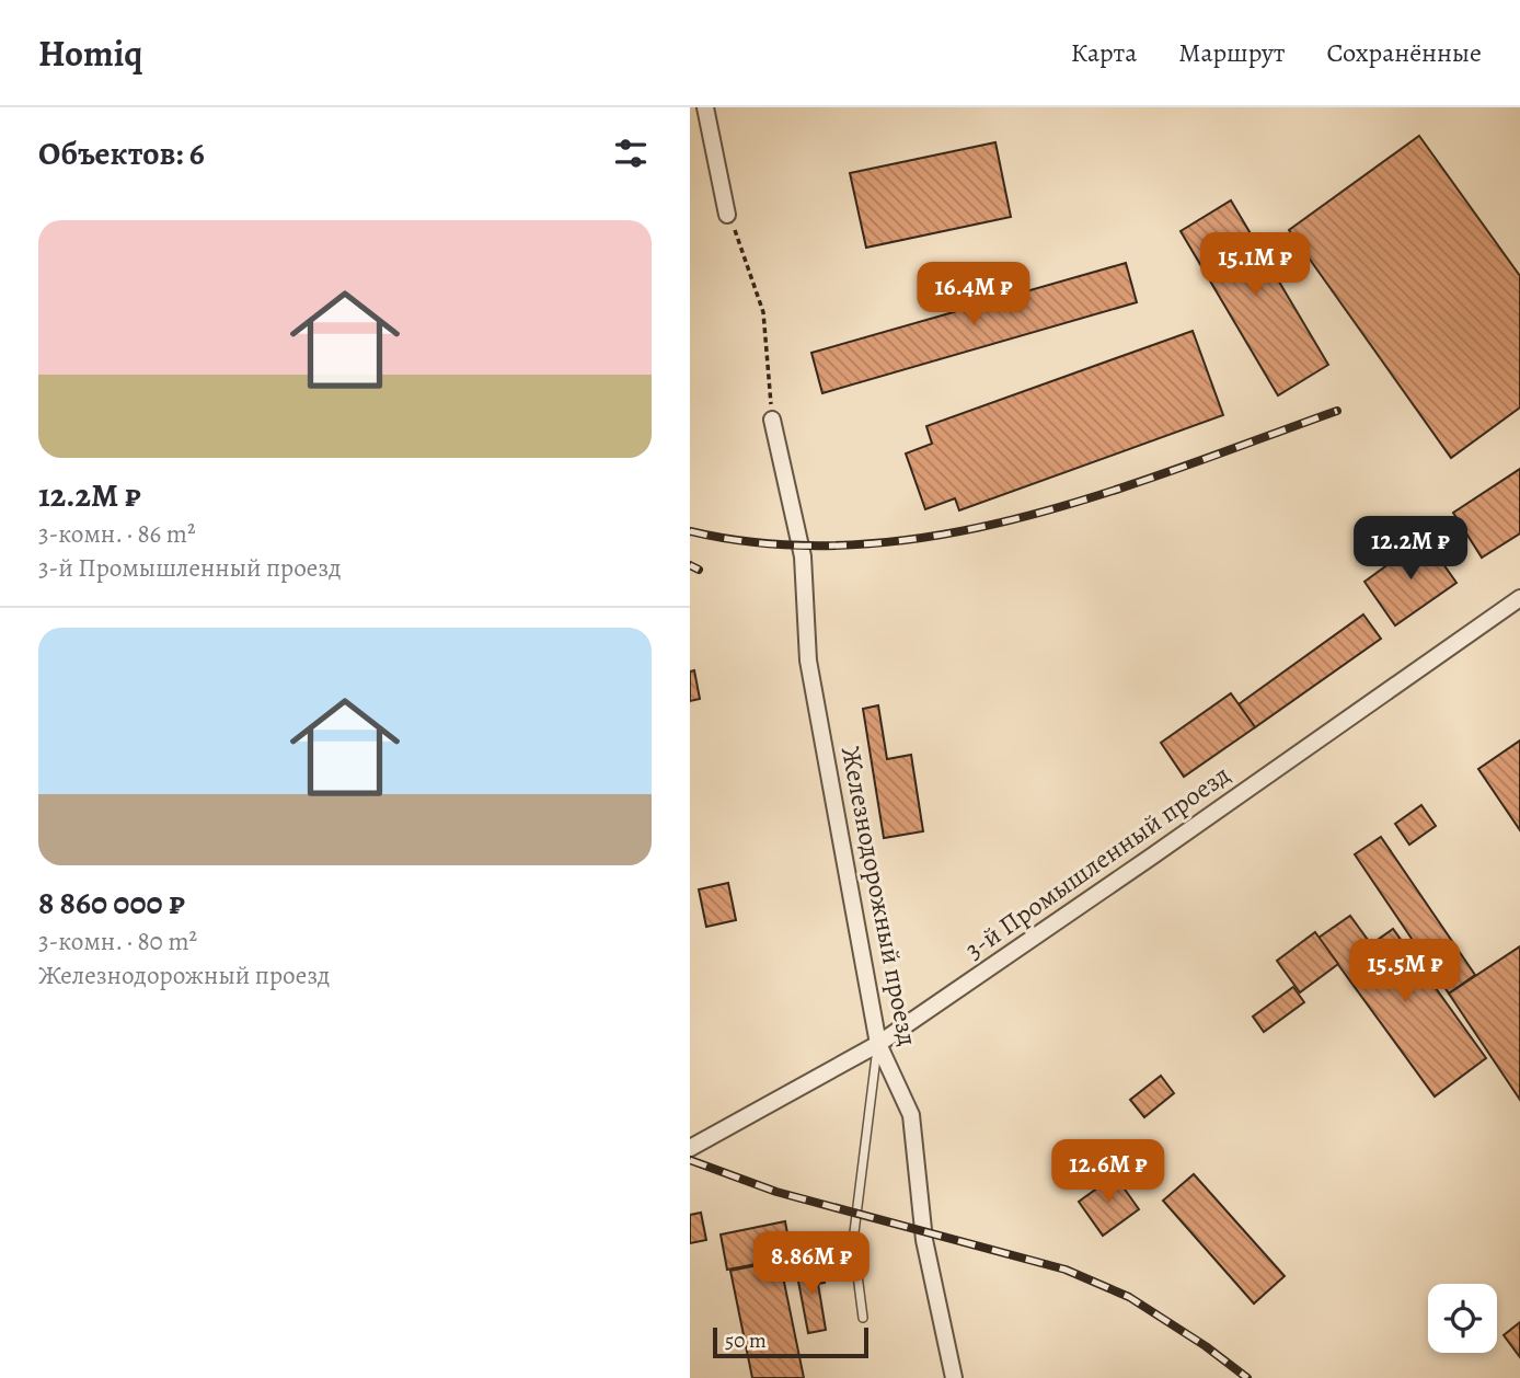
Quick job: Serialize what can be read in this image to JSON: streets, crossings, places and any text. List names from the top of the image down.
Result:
{
  "streets": {
    "street": ["3-й Промышленный проезд", "Железнодорожный проезд"]
  },
  "crossings": [
    ["3-й Промышленный проезд", "Железнодорожный проезд"]
  ],
  "scale_bar": "50 m",
  "page": {
    "header": "Homiq",
    "nav": ["Карта", "Маршрут", "Сохранённые"],
    "heading": "Объектов: 6",
    "list": [
      {
        "name": "12.2M ₽",
        "note": "3-комн. · 86 m² · 3-й Промышленный проезд"
      },
      {
        "name": "8 860 000 ₽",
        "note": "3-комн. · 80 m² · Железнодорожный проезд"
      }
    ],
    "price": [
      "15.1M ₽",
      "16.4M ₽",
      "12.2M ₽",
      "15.5M ₽",
      "12.6M ₽",
      "8.86M ₽"
    ],
    "scale": "50 m"
  }
}
